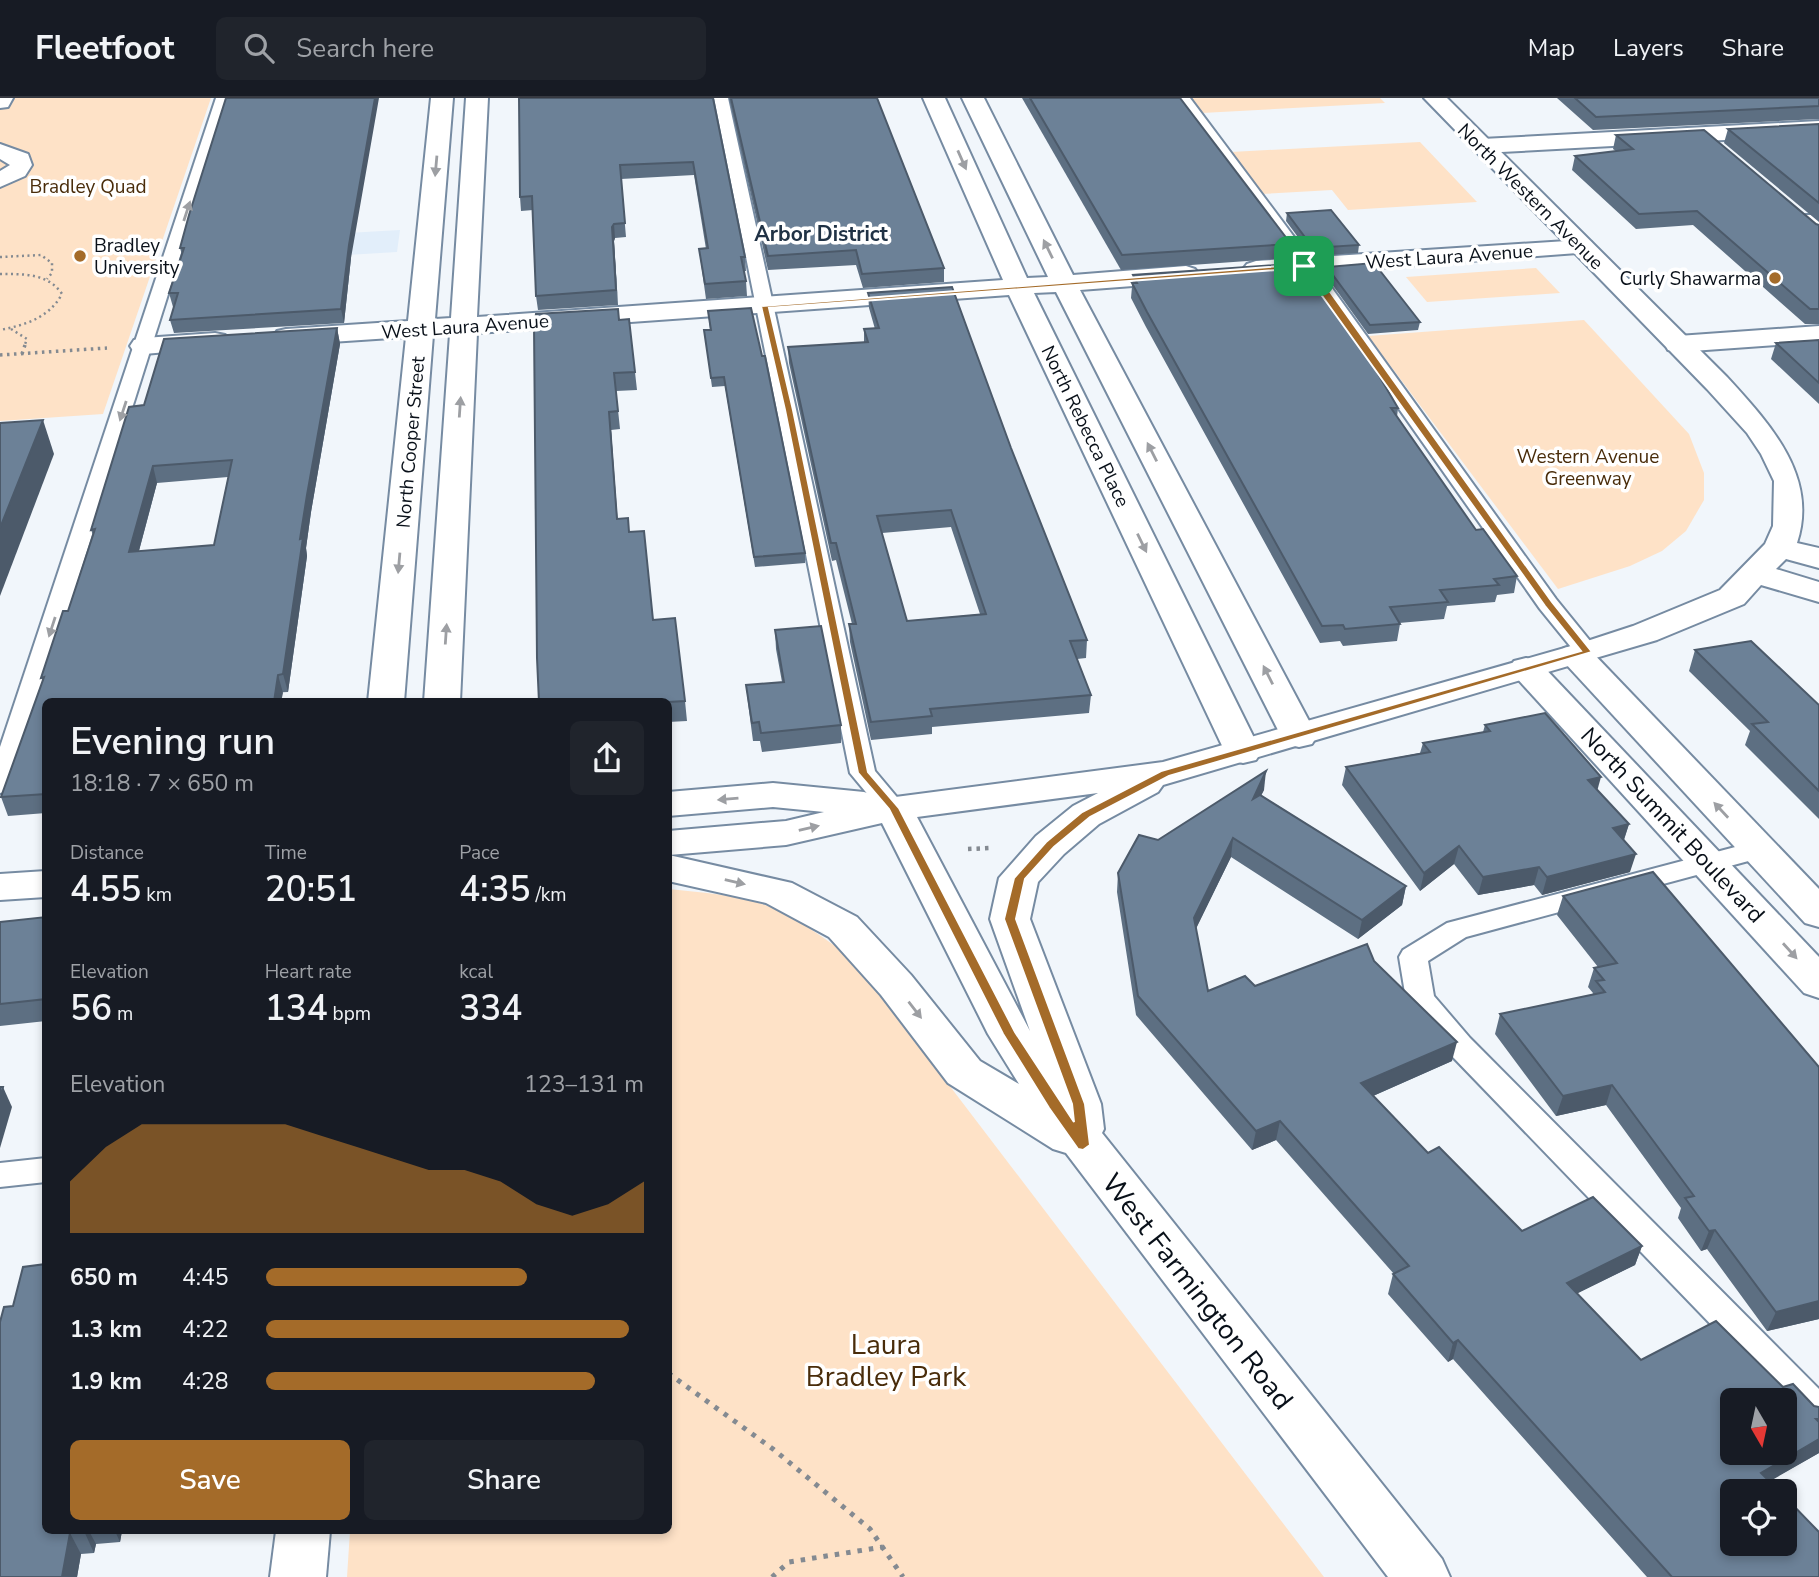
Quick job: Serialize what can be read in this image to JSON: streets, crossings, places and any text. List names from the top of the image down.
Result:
{
  "streets": {
    "street": [
      "North Western Avenue",
      "West Laura Avenue",
      "North Rebecca Place",
      "North Cooper Street",
      "North Summit Boulevard",
      "West Farmington Road"
    ]
  },
  "crossings": [
    ["North Western Avenue", "West Laura Avenue"],
    ["West Laura Avenue", "North Rebecca Place"],
    ["West Laura Avenue", "North Cooper Street"]
  ],
  "districts": ["Arbor District"],
  "parks": ["Bradley Quad", "Western Avenue Greenway", "Laura Bradley Park"],
  "places": ["Bradley University", "Curly Shawarma"],
  "north": "bottom",
  "page": {
    "header": "Fleetfoot",
    "search": "Search here",
    "nav": ["Map", "Layers", "Share"],
    "heading": ["Evening run", "18:18 · 7 × 650 m"],
    "stats": [
      ["Distance", "4.55 km"],
      ["Time", "20:51"],
      ["Pace", "4:35 /km"],
      ["Elevation", "56 m"],
      ["Heart rate", "134 bpm"],
      ["kcal", "334"]
    ],
    "chart": ["Elevation", "123–131 m"],
    "list": [
      {
        "name": "650 m",
        "note": "4:45"
      },
      {
        "name": "1.3 km",
        "note": "4:22"
      },
      {
        "name": "1.9 km",
        "note": "4:28"
      }
    ],
    "buttons": ["Save", "Share"]
  }
}
